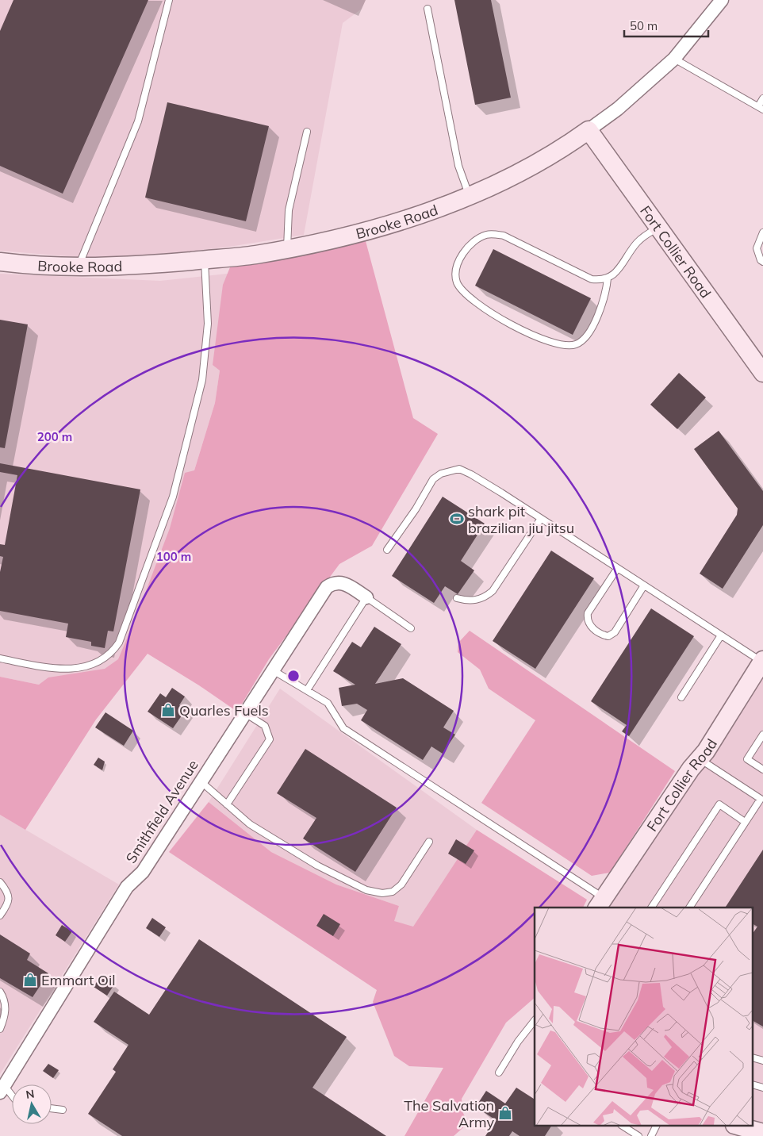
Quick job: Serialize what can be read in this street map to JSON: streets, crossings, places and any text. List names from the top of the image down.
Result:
{
  "streets": {
    "street": ["Brooke Road", "Fort Collier Road", "Smithfield Avenue"]
  },
  "crossings": [
    ["Brooke Road", "Fort Collier Road"]
  ],
  "places": {
    "sports": ["shark pit brazilian jiu jitsu"],
    "shop": ["Quarles Fuels", "Emmart Oil", "The Salvation Army"]
  },
  "scale_bar": "50 m",
  "north": "top",
  "rings": ["200 m", "100 m"]
}
